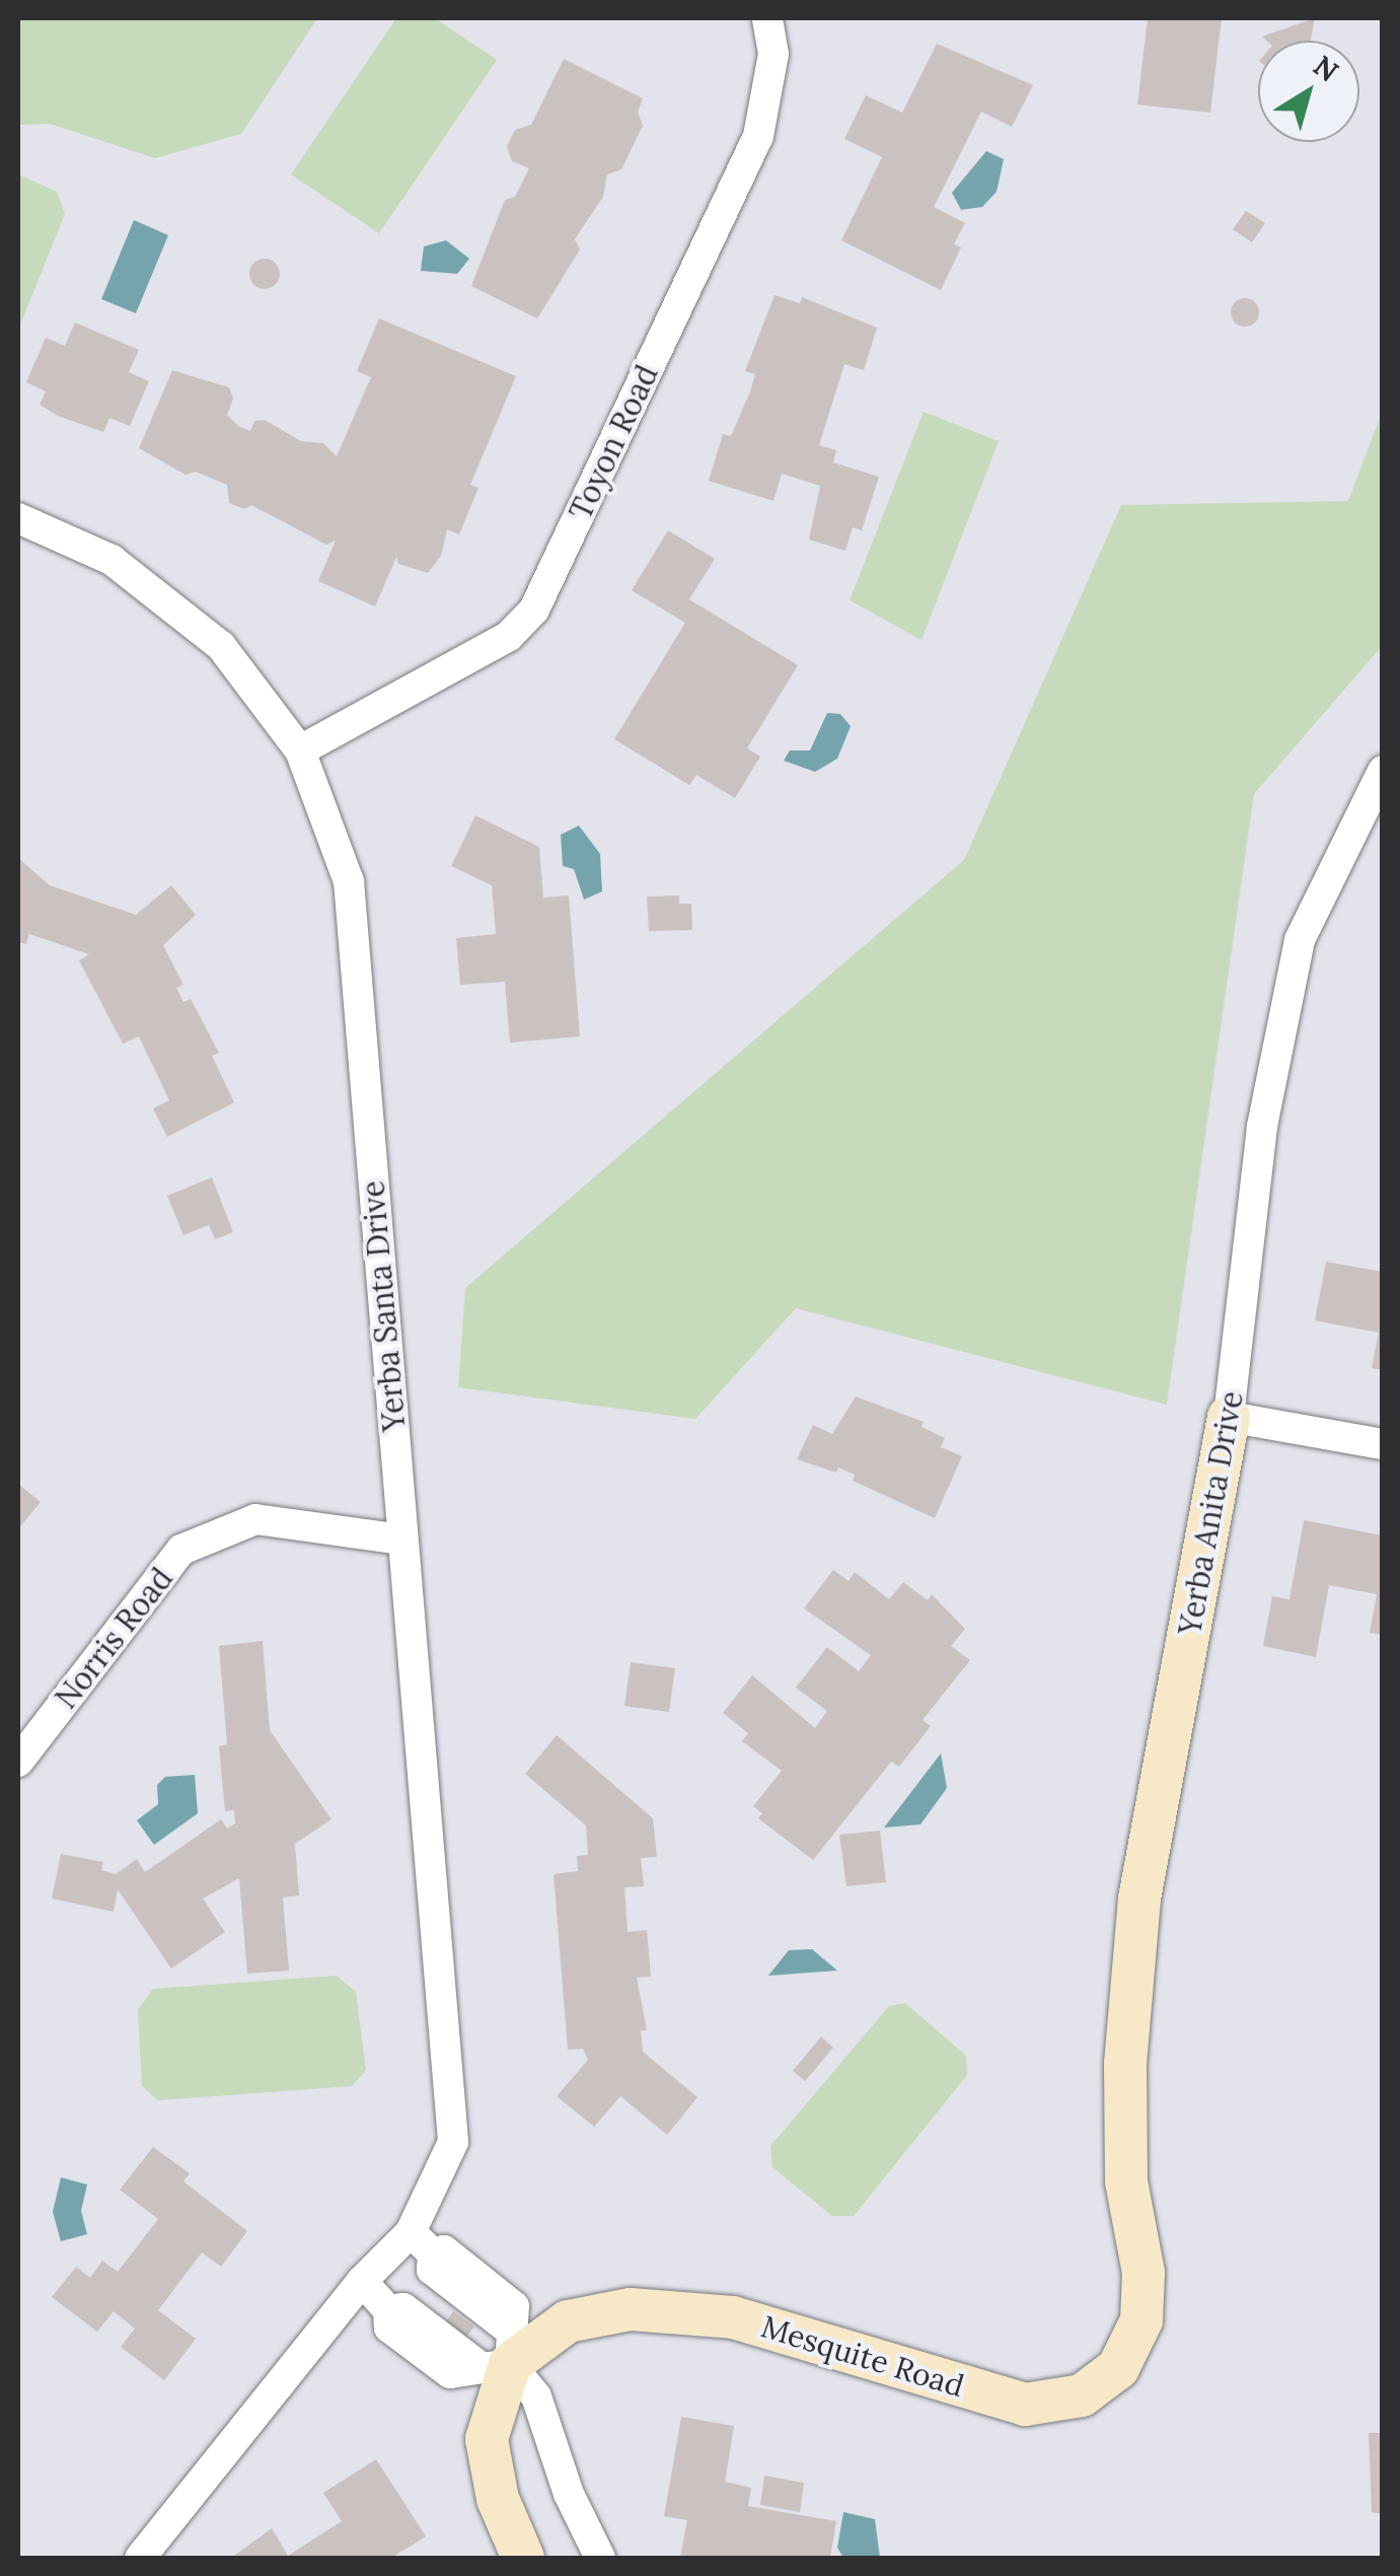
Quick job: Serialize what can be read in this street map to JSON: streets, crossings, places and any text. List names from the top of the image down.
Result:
{
  "streets": {
    "street": [
      "Toyon Road",
      "Yerba Santa Drive",
      "Yerba Anita Drive",
      "Norris Road",
      "Mesquite Road"
    ]
  },
  "crossings": [
    ["Toyon Road", "Yerba Santa Drive"],
    ["Yerba Santa Drive", "Norris Road"],
    ["Yerba Anita Drive", "Mesquite Road"]
  ],
  "north": "top right"
}
